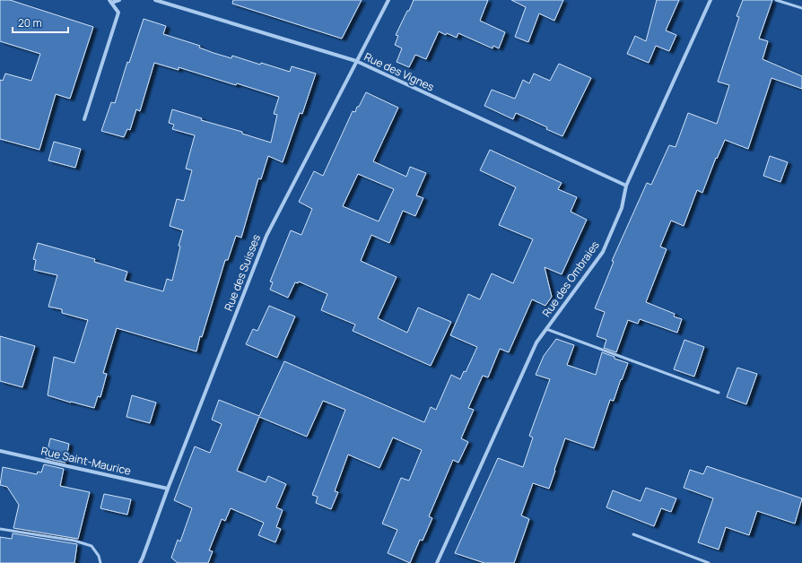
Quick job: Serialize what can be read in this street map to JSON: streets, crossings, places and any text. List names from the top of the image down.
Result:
{
  "streets": {
    "street": [
      "Rue des Vignes",
      "Rue des Suisses",
      "Rue des Ombraies",
      "Rue Saint-Maurice"
    ]
  },
  "crossings": [
    ["Rue des Vignes", "Rue des Suisses"],
    ["Rue des Vignes", "Rue des Ombraies"],
    ["Rue des Suisses", "Rue Saint-Maurice"]
  ],
  "scale_bar": "20 m"
}
